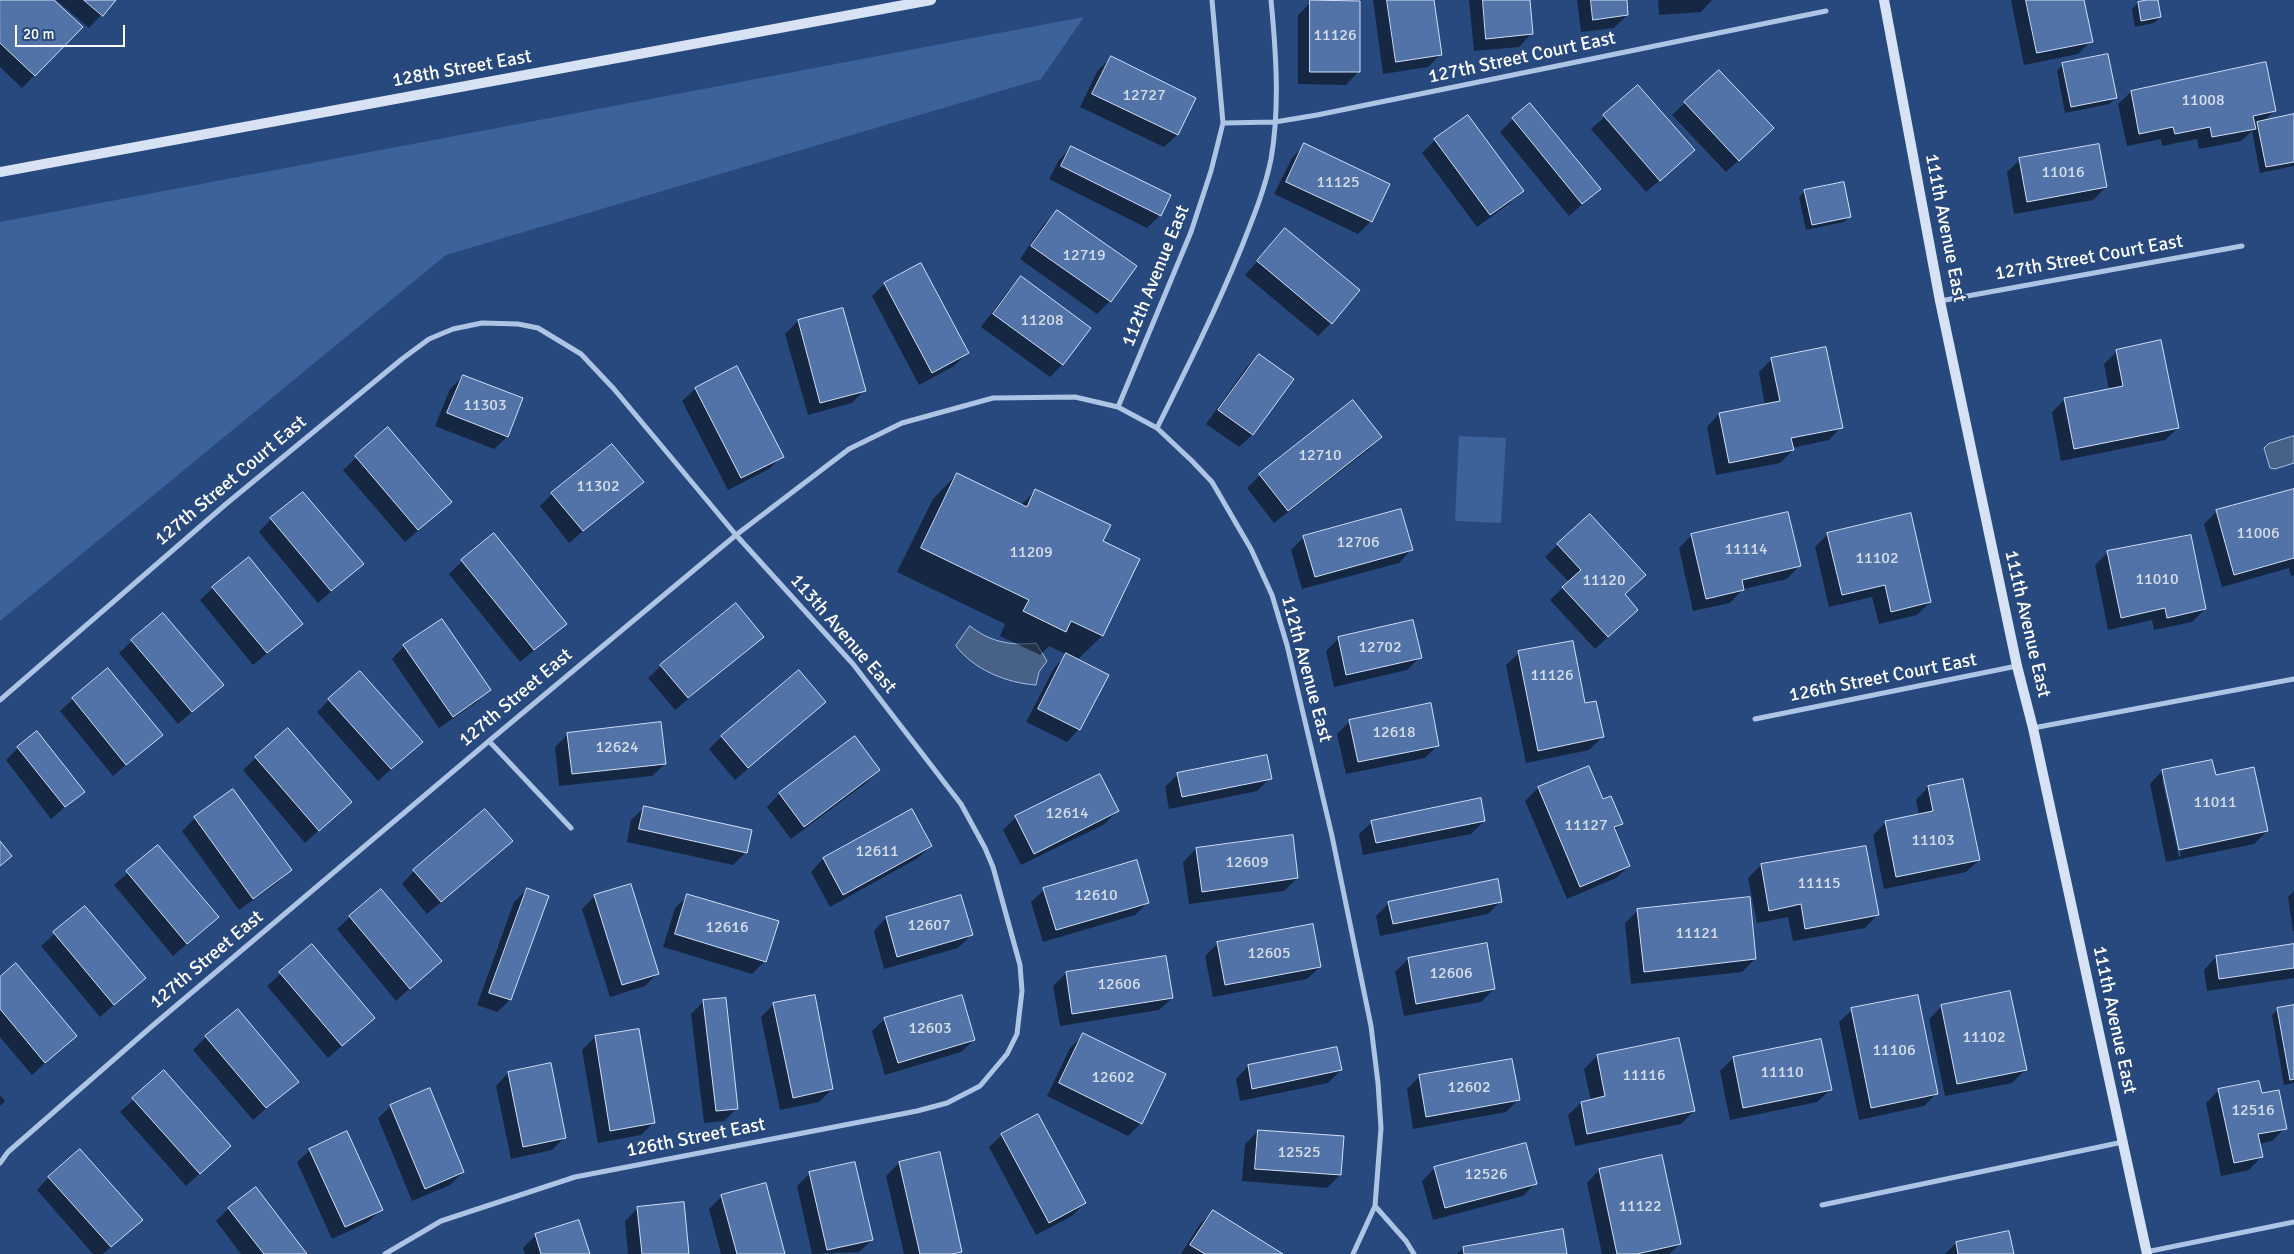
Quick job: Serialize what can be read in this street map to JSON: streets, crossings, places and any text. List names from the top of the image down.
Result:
{
  "streets": {
    "street": [
      "127th Street Court East",
      "128th Street East",
      "111th Avenue East",
      "112th Avenue East",
      "113th Avenue East",
      "126th Street Court East",
      "127th Street East",
      "126th Street East"
    ]
  },
  "crossings": [
    ["127th Street Court East", "111th Avenue East"],
    ["127th Street Court East", "112th Avenue East"],
    ["127th Street Court East", "113th Avenue East"],
    ["111th Avenue East", "126th Street Court East"],
    ["112th Avenue East", "127th Street East"],
    ["113th Avenue East", "127th Street East"],
    ["113th Avenue East", "126th Street East"]
  ],
  "house_numbers": [
    "11126",
    "12727",
    "11008",
    "11016",
    "11125",
    "12719",
    "11208",
    "11303",
    "12710",
    "11302",
    "11006",
    "12706",
    "11114",
    "11209",
    "11102",
    "11010",
    "11120",
    "12702",
    "11126",
    "12618",
    "12624",
    "11011",
    "12614",
    "11127",
    "11103",
    "12611",
    "12609",
    "11115",
    "12610",
    "12607",
    "12616",
    "11121",
    "12605",
    "12606",
    "12606",
    "12603",
    "11102",
    "11106",
    "11110",
    "11116",
    "12602",
    "12602",
    "12516",
    "12525",
    "12526",
    "11122"
  ],
  "scale_bar": "20 m"
}
